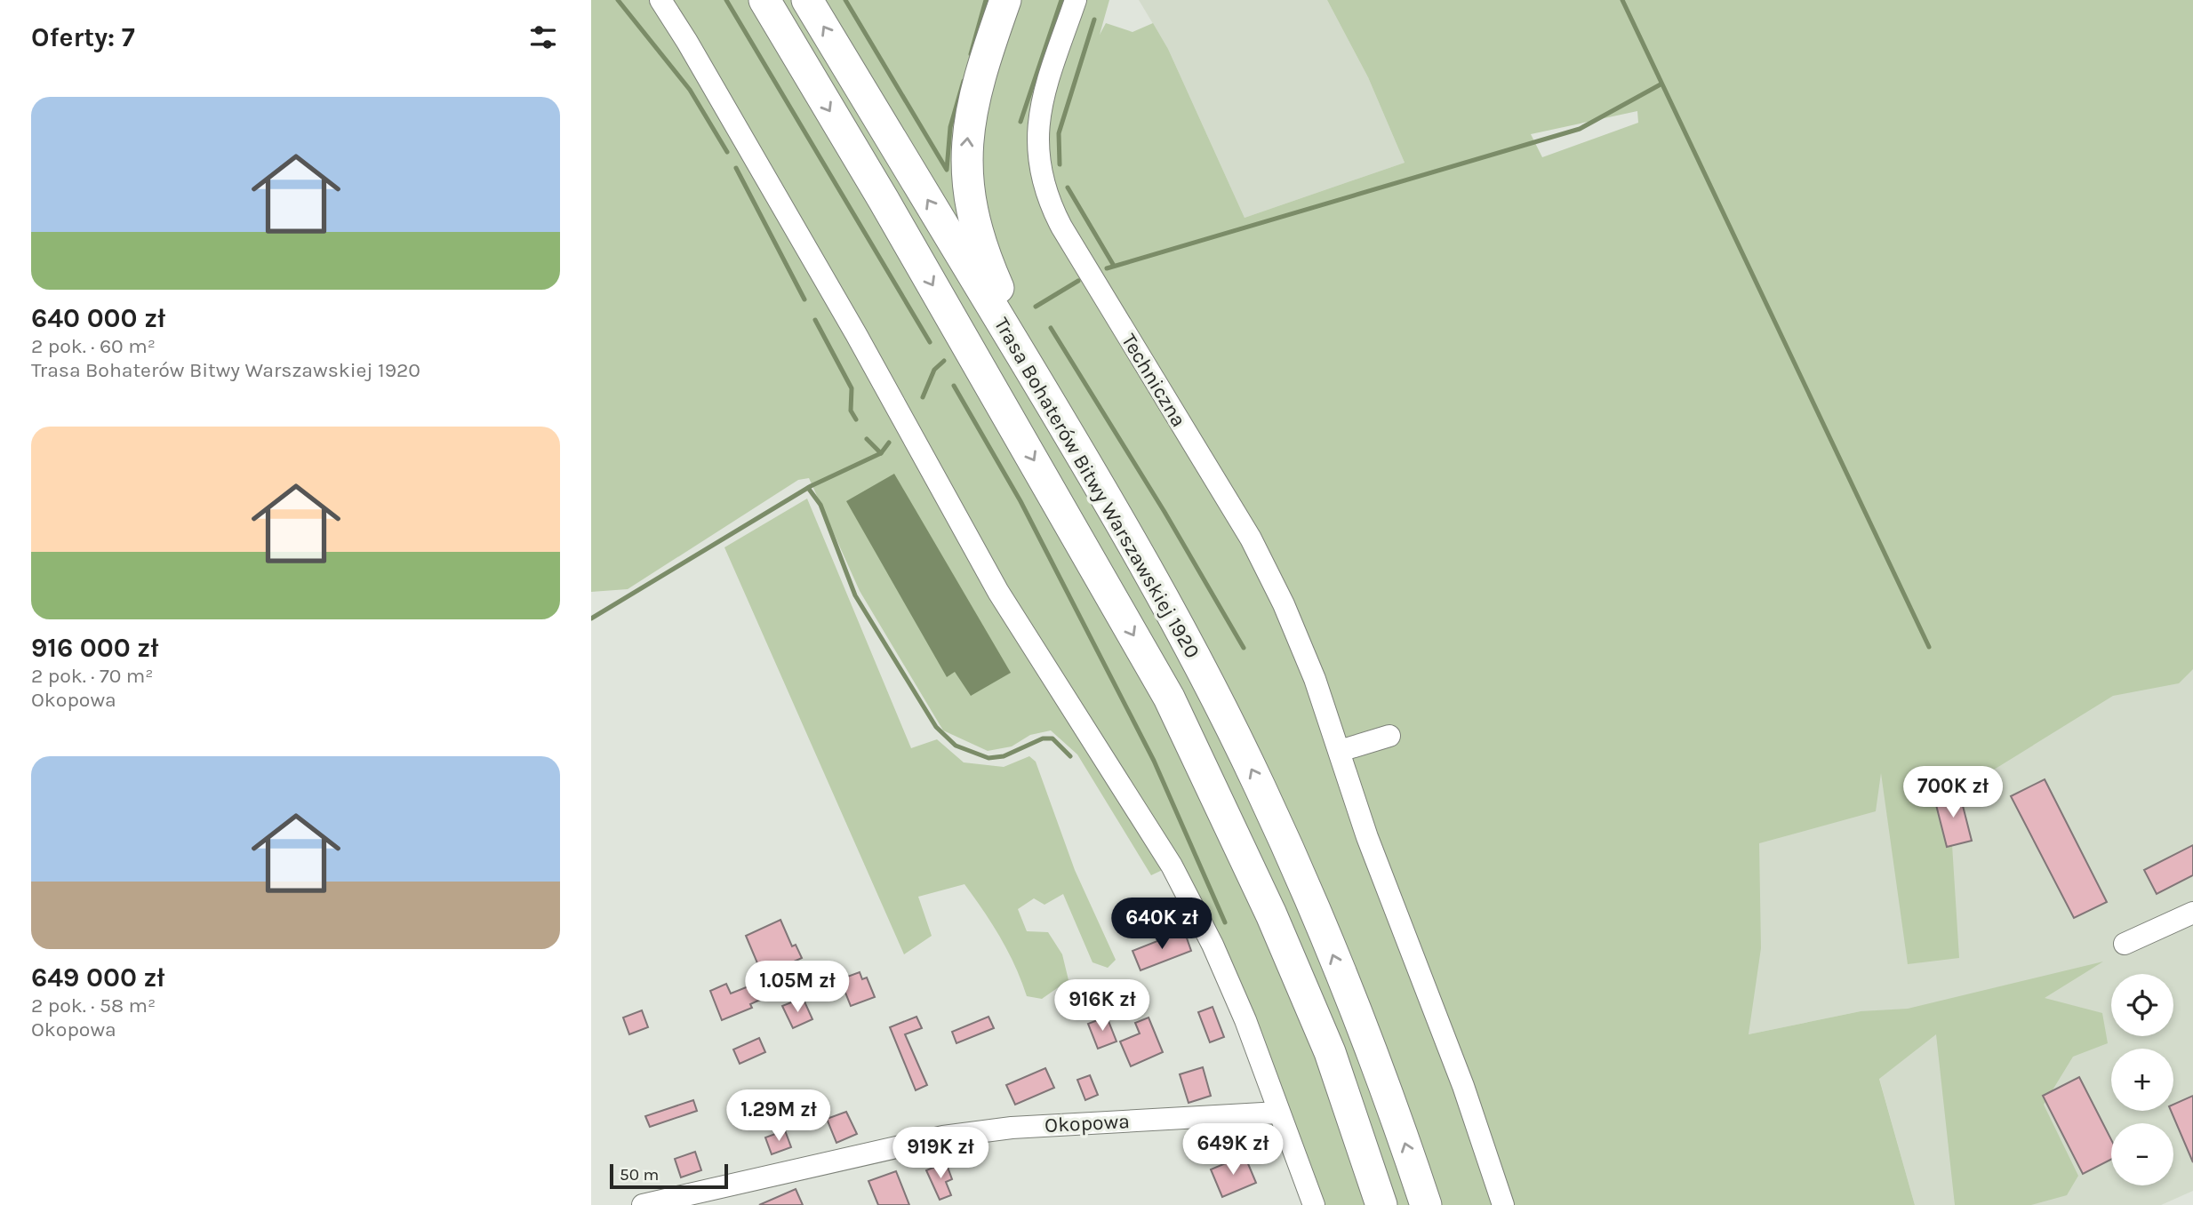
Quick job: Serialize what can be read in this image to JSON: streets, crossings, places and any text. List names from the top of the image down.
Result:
{
  "streets": {
    "highway": ["Trasa Bohaterów Bitwy Warszawskiej 1920"],
    "street": ["Techniczna", "Okopowa"]
  },
  "scale_bar": "50 m",
  "page": {
    "heading": "Oferty: 7",
    "list": [
      {
        "name": "640 000 zł",
        "note": "2 pok. · 60 m² · Trasa Bohaterów Bitwy Warszawskiej 1920"
      },
      {
        "name": "916 000 zł",
        "note": "2 pok. · 70 m² · Okopowa"
      },
      {
        "name": "649 000 zł",
        "note": "2 pok. · 58 m² · Okopowa"
      }
    ],
    "price": [
      "700K zł",
      "640K zł",
      "1.05M zł",
      "916K zł",
      "1.29M zł",
      "649K zł",
      "919K zł"
    ],
    "map_buttons": ["+", "−"],
    "scale": "50 m"
  }
}
